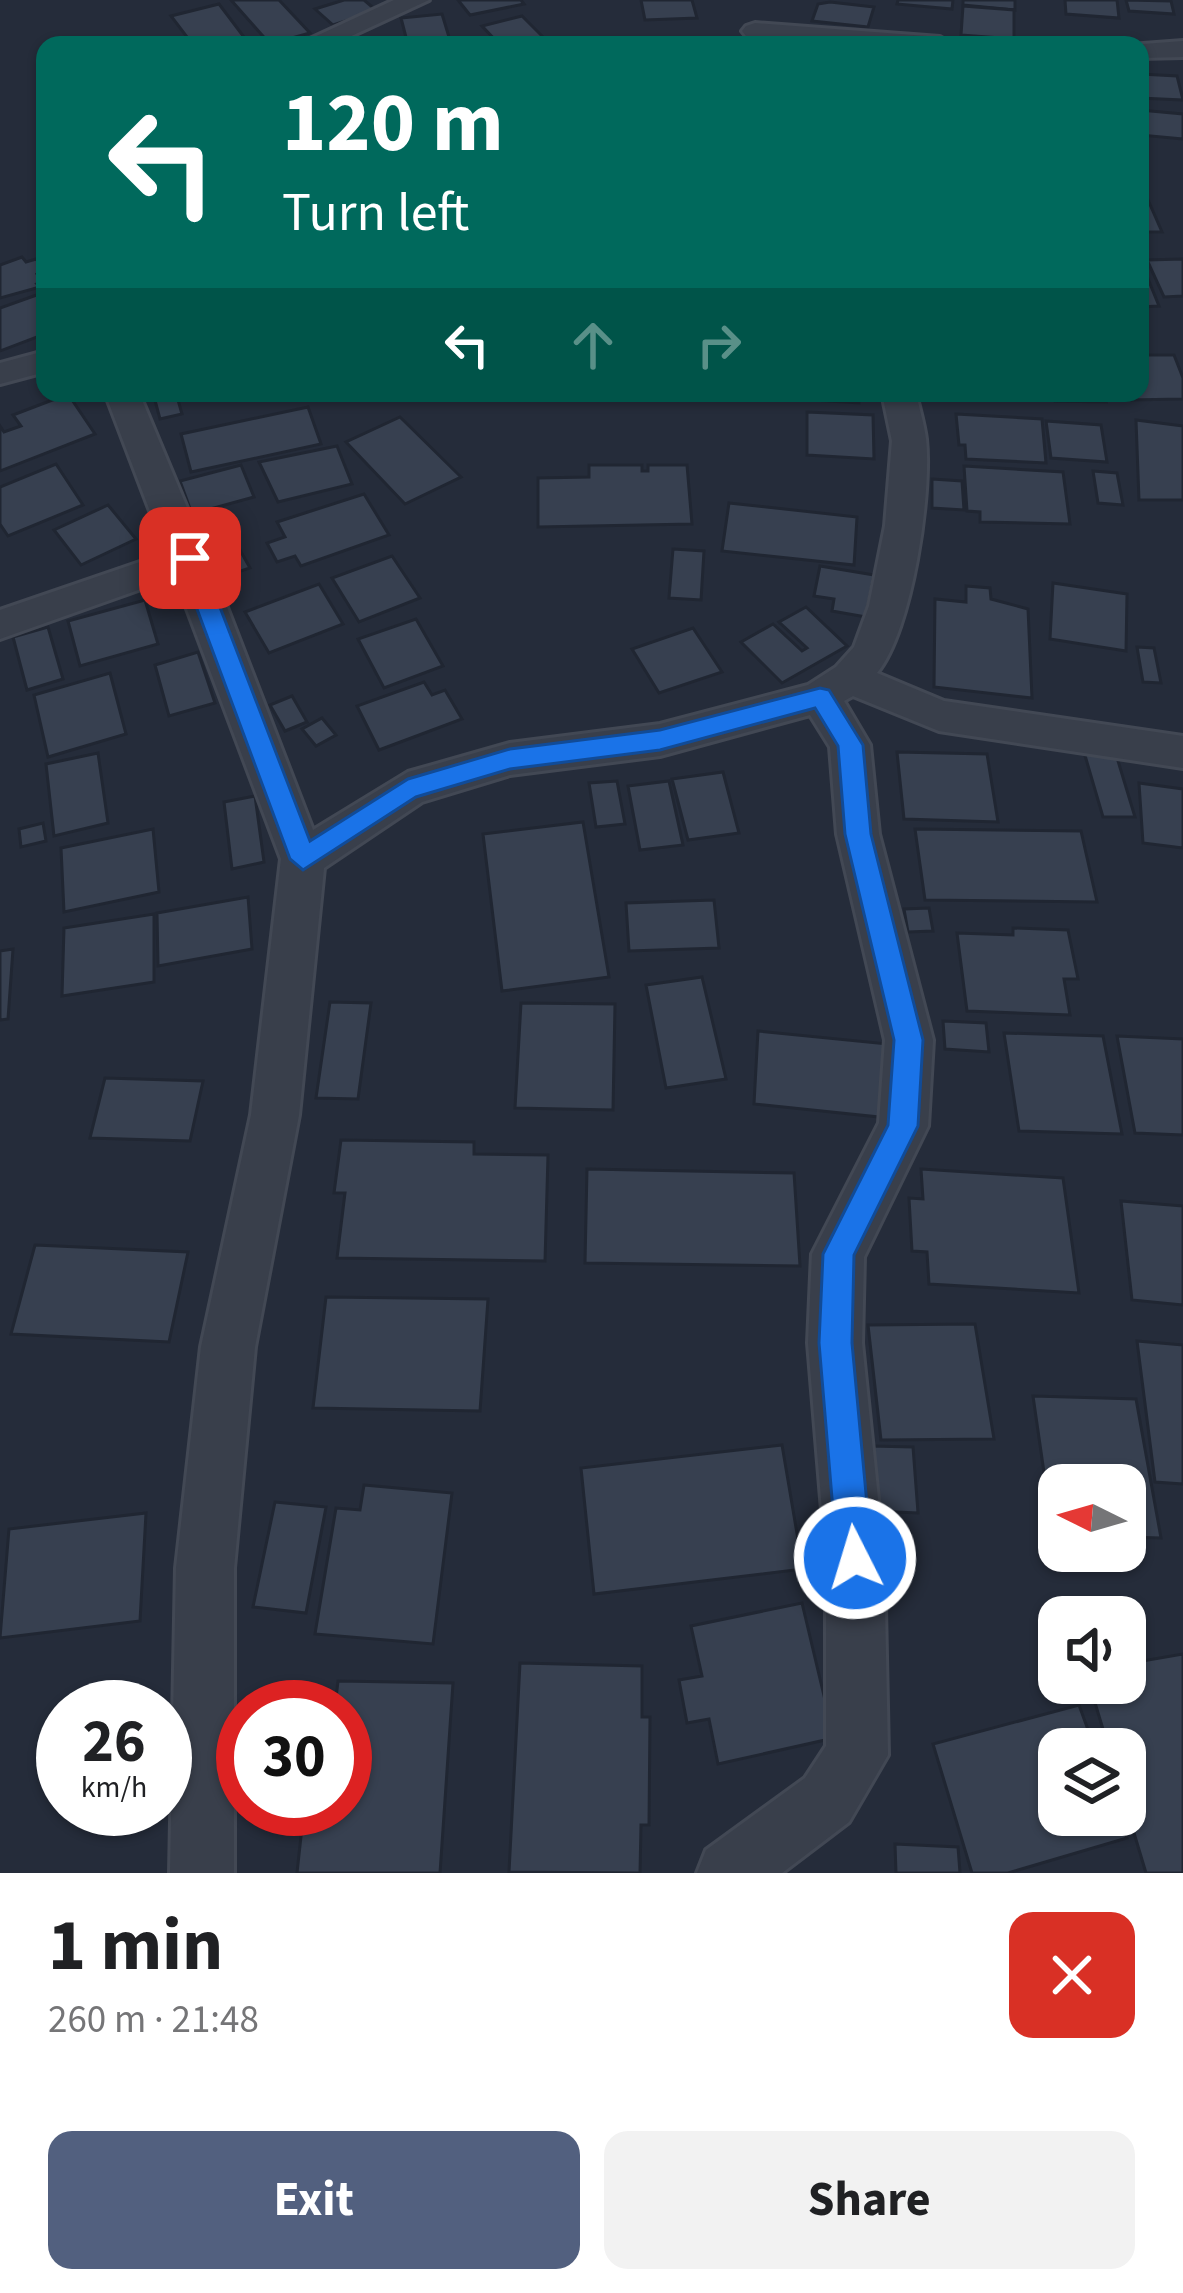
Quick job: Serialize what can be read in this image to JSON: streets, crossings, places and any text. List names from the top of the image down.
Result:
{
  "north": "left",
  "page": {
    "turn": ["120 m", "Turn left"],
    "speed": "26 km/h",
    "limit": "30",
    "heading": ["1 min", "260 m · 21:48"],
    "buttons": ["Exit", "Share"]
  }
}
